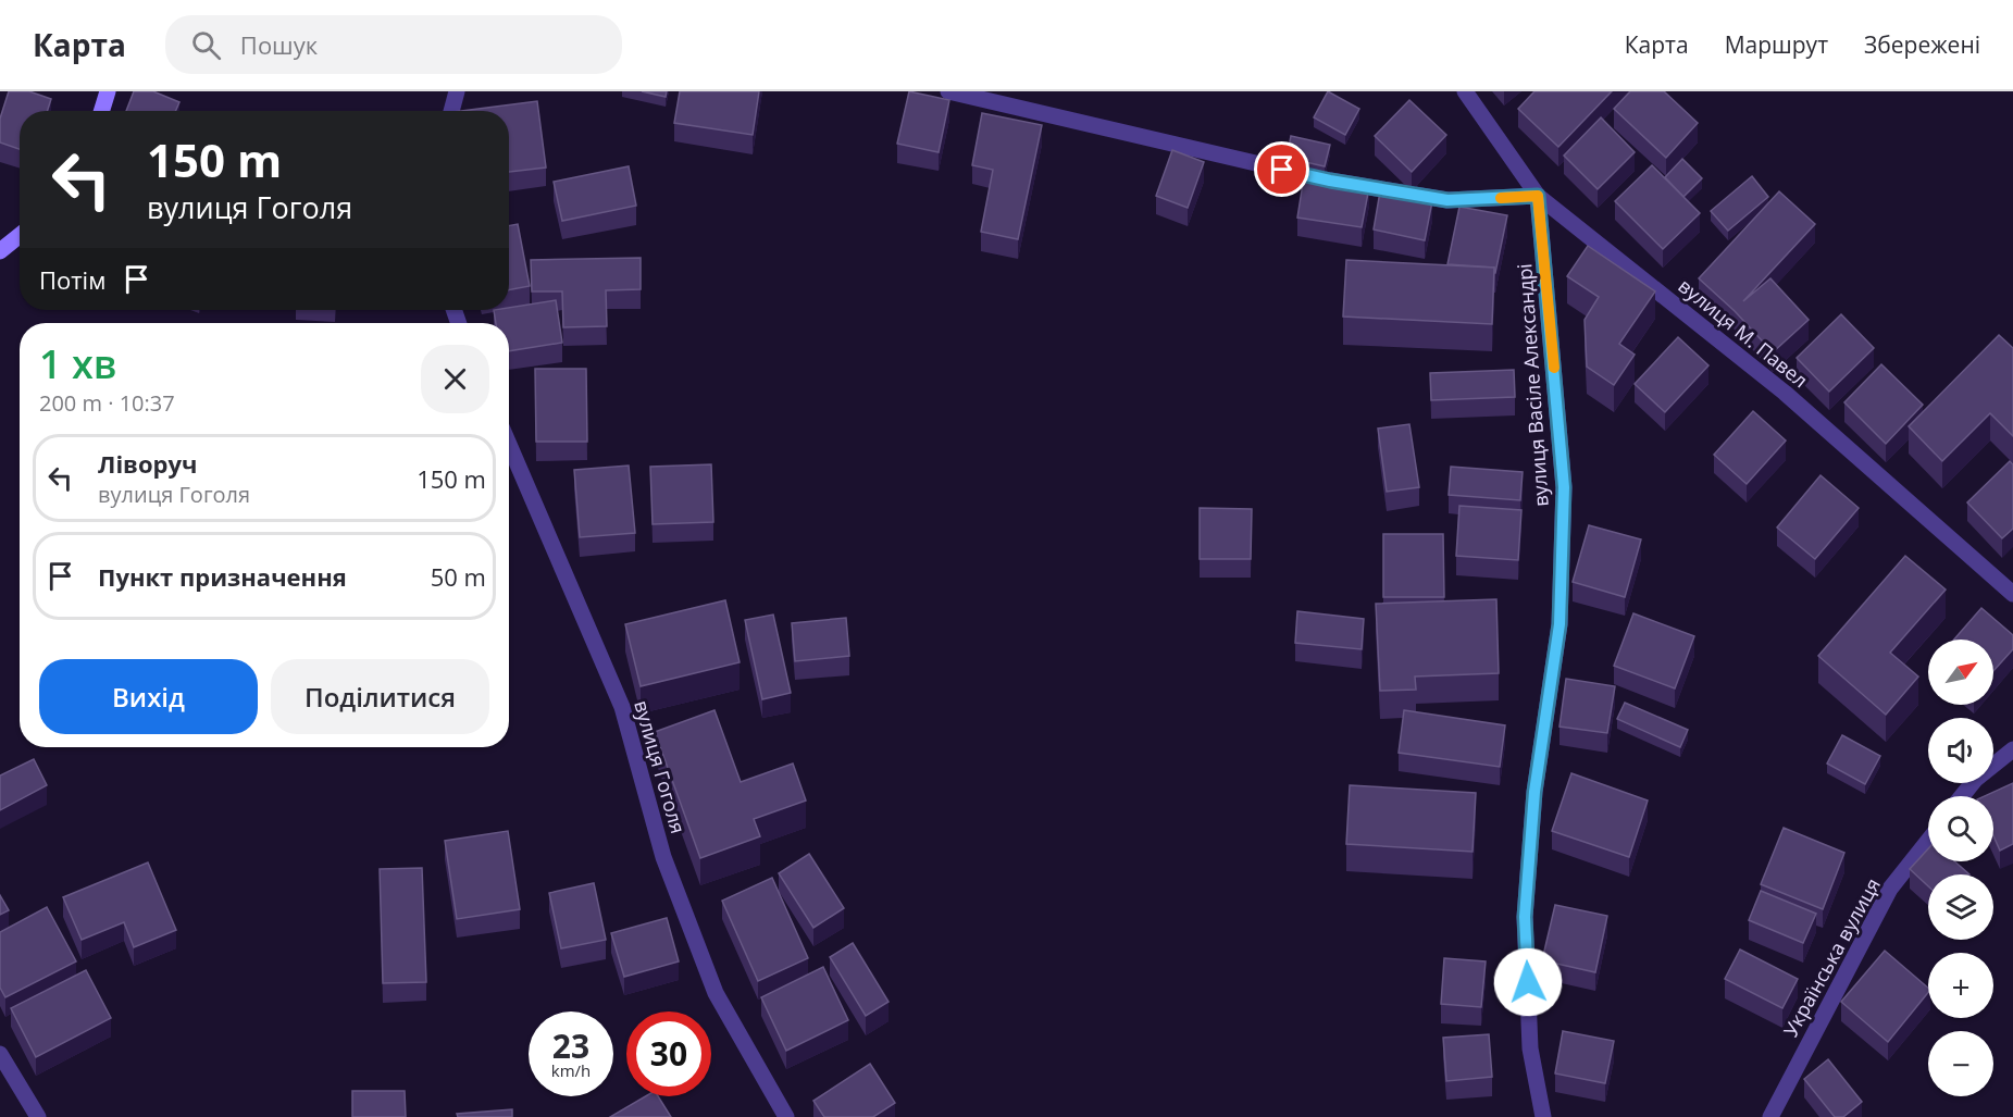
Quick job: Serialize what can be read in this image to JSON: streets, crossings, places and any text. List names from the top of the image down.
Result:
{
  "streets": {
    "street": [
      "вулиця М. Павел",
      "вулиця Васіле Александрі",
      "вулиця Гоголя",
      "Українська вулиця"
    ]
  },
  "crossings": [
    ["вулиця М. Павел", "вулиця Васіле Александрі"]
  ],
  "north": "top right",
  "page": {
    "header": "Карта",
    "search": "Пошук",
    "nav": ["Карта", "Маршрут", "Збережені"],
    "turn": ["150 m", "вулиця Гоголя"],
    "then": "Потім",
    "heading": ["1 хв", "200 m · 10:37"],
    "list": [
      {
        "name": "Ліворуч",
        "note": "вулиця Гоголя",
        "value": "150 m"
      },
      {
        "name": "Пункт призначення",
        "value": "50 m"
      }
    ],
    "map_buttons": ["+", "−"],
    "buttons": ["Вихід", "Поділитися"],
    "speed": "23 km/h",
    "limit": "30"
  }
}
